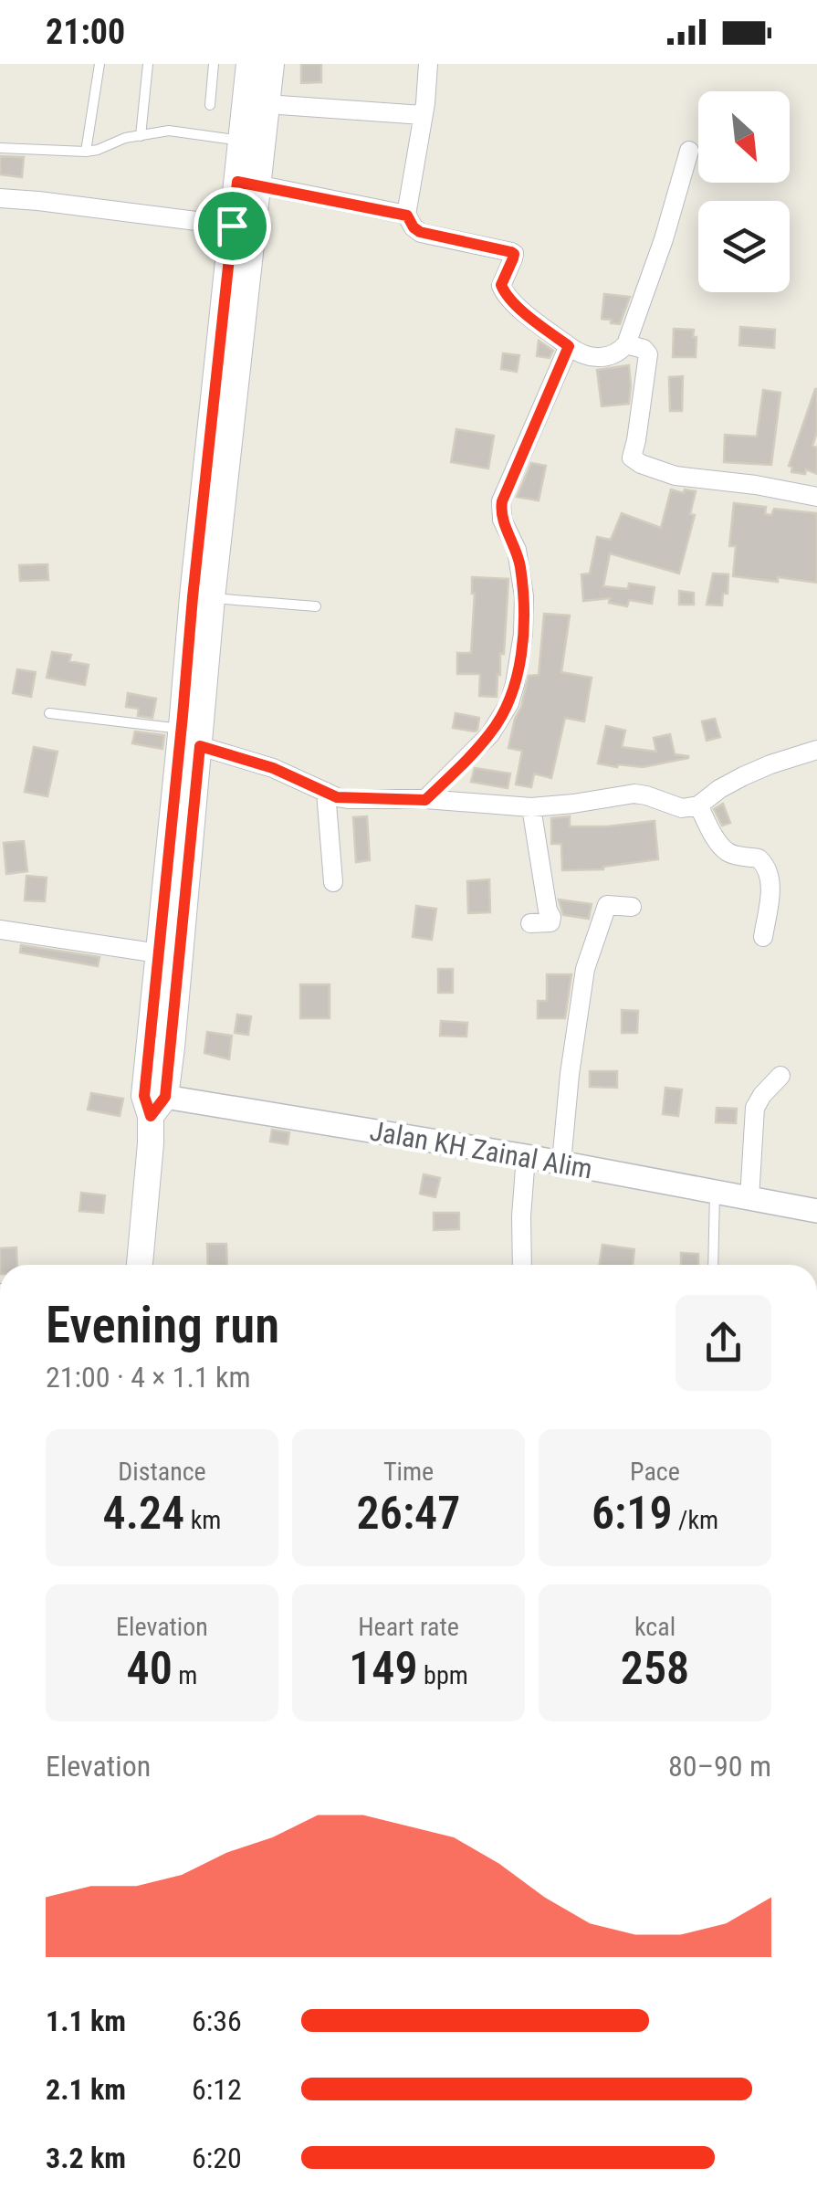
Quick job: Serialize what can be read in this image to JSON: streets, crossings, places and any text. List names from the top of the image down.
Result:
{
  "streets": {
    "street": ["Jalan KH Zainal Alim"]
  },
  "north": "bottom right",
  "page": {
    "status": "21:00",
    "heading": ["Evening run", "21:00 · 4 × 1.1 km"],
    "stats": [
      ["Distance", "4.24 km"],
      ["Time", "26:47"],
      ["Pace", "6:19 /km"],
      ["Elevation", "40 m"],
      ["Heart rate", "149 bpm"],
      ["kcal", "258"]
    ],
    "chart": ["Elevation", "80–90 m"],
    "list": [
      {
        "name": "1.1 km",
        "note": "6:36"
      },
      {
        "name": "2.1 km",
        "note": "6:12"
      },
      {
        "name": "3.2 km",
        "note": "6:20"
      }
    ]
  }
}
